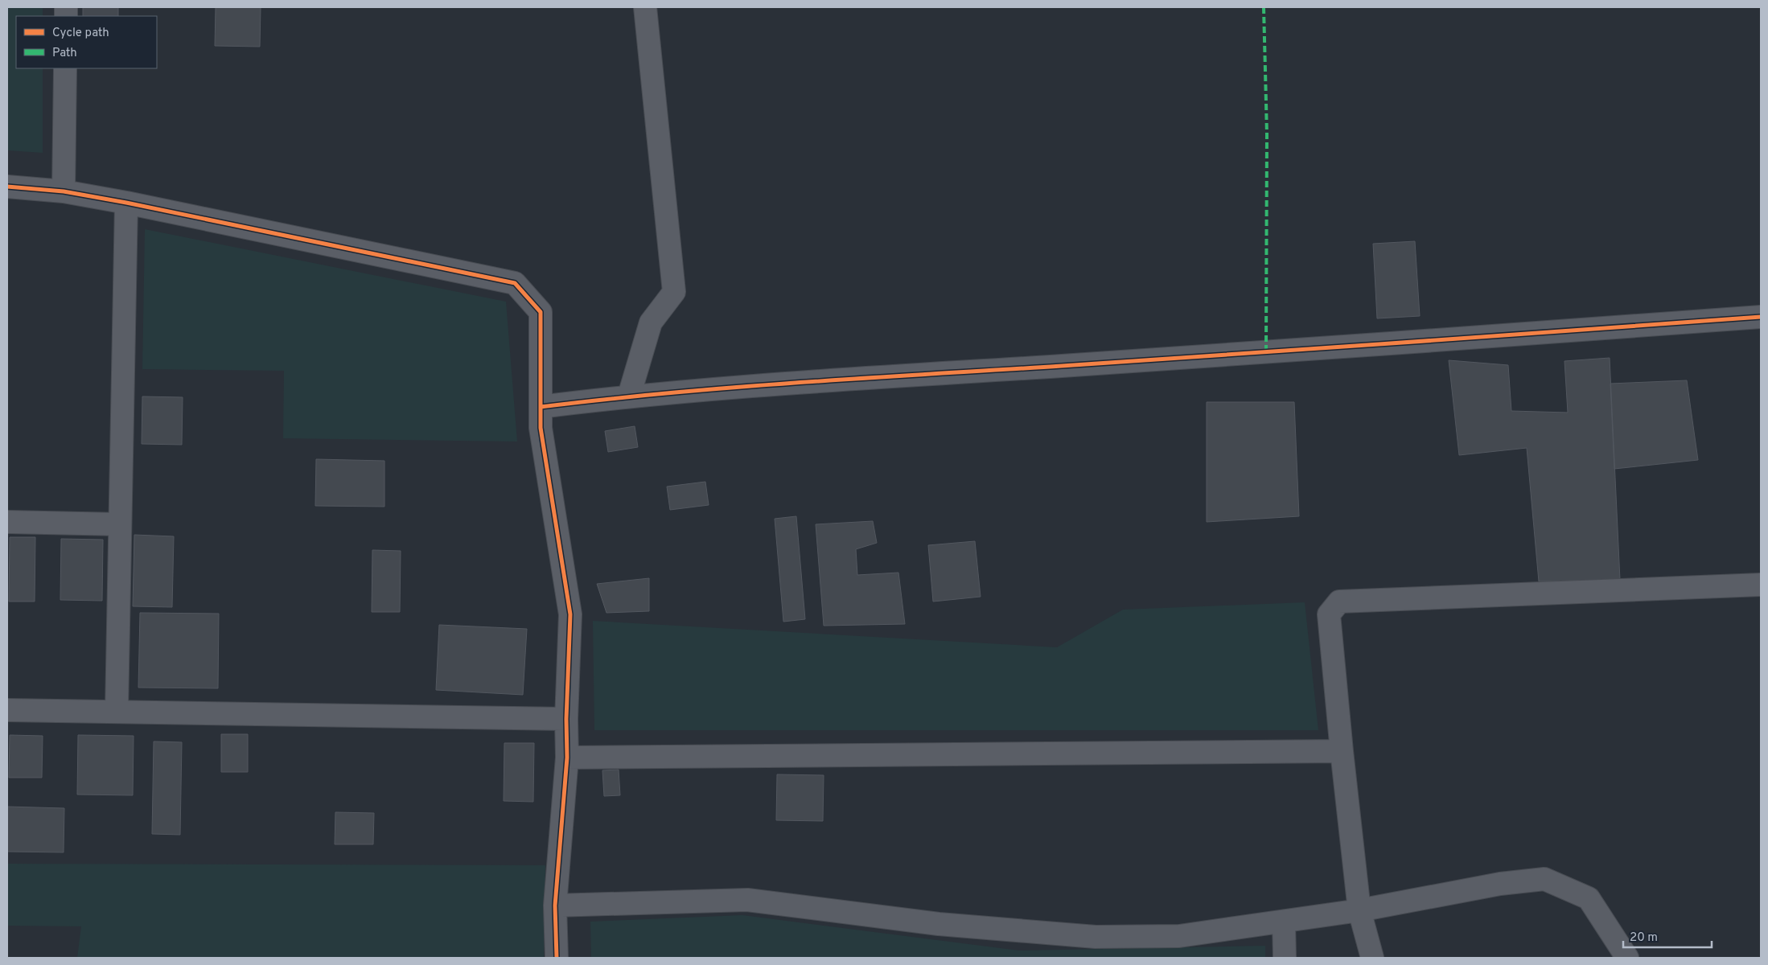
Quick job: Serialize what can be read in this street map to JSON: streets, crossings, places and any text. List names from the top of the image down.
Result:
{
  "legend": ["Cycle path", "Path"],
  "scale_bar": "20 m"
}
